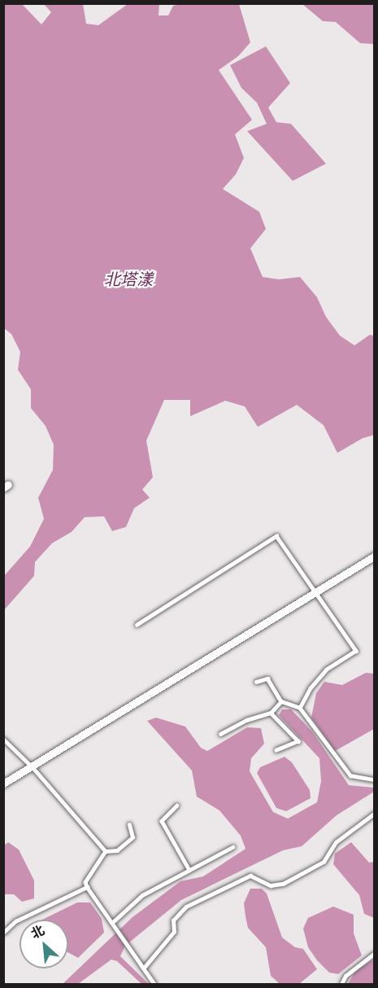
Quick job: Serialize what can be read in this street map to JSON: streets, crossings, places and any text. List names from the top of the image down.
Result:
{
  "water": ["北塔漾"],
  "north": "top left"
}
